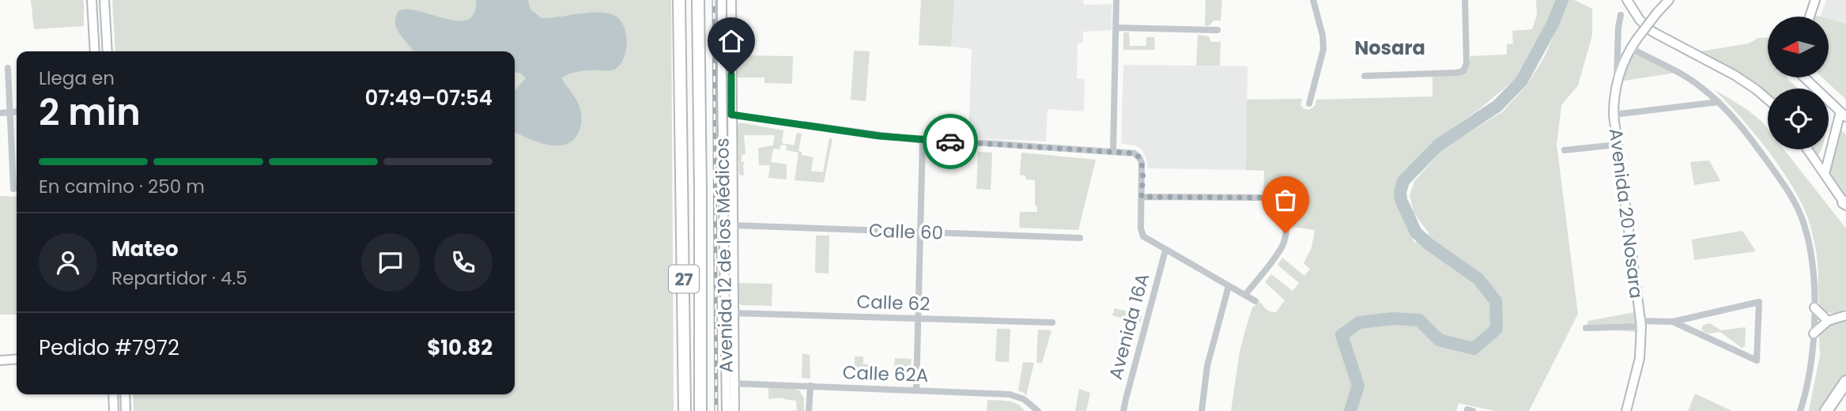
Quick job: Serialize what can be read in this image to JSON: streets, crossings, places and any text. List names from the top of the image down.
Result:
{
  "streets": {
    "highway": ["27"],
    "main road": ["Avenida 20 Nosara", "Avenida 12 de los Médicos"],
    "street": [
      "Calle 60",
      "Calle 62",
      "Avenida 16A",
      "Calle 62A"
    ]
  },
  "crossings": [
    ["Calle 60", "Avenida 12 de los Médicos"],
    ["Avenida 12 de los Médicos", "Calle 62"],
    ["Avenida 12 de los Médicos", "Calle 62A"]
  ],
  "districts": ["Nosara"],
  "north": "left",
  "page": {
    "heading": ["2 min", "Llega en", "07:49–07:54"],
    "panel": [
      "Mateo",
      "Repartidor · 4.5",
      "Pedido #7972",
      "$10.82"
    ],
    "bar": "En camino · 250 m"
  }
}
